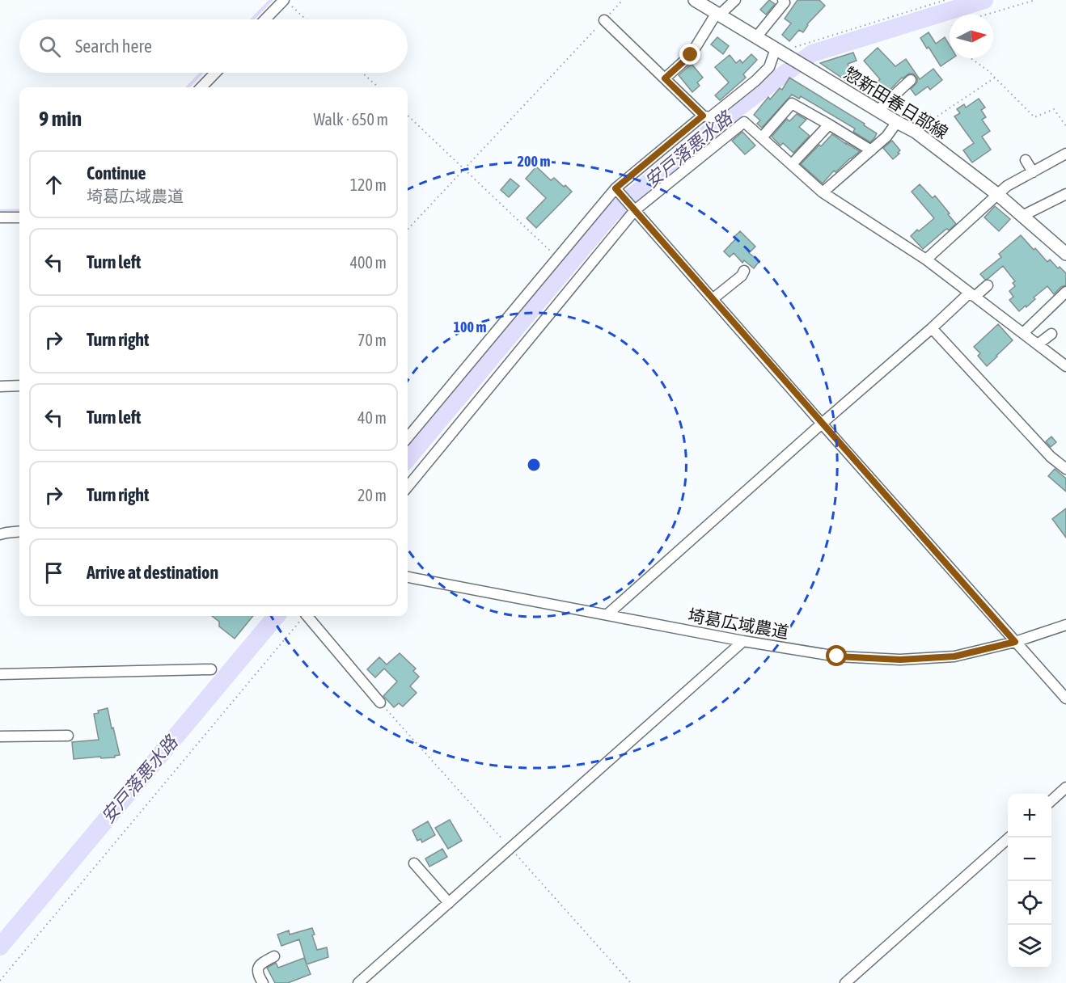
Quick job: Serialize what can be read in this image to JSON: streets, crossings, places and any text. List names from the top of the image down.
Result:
{
  "streets": {
    "main road": ["惣新田春日部線"],
    "street": ["埼葛広域農道"]
  },
  "water": ["安戸落悪水路"],
  "north": "right",
  "page": {
    "search": "Search here",
    "heading": ["9 min", "Walk · 650 m"],
    "list": [
      ["Continue", "埼葛広域農道", "120 m"],
      ["Turn left", "400 m"],
      ["Turn right", "70 m"],
      ["Turn left", "40 m"],
      ["Turn right", "20 m"],
      "Arrive at destination"
    ],
    "map_buttons": ["+", "−"]
  },
  "rings": ["200 m", "100 m"]
}
